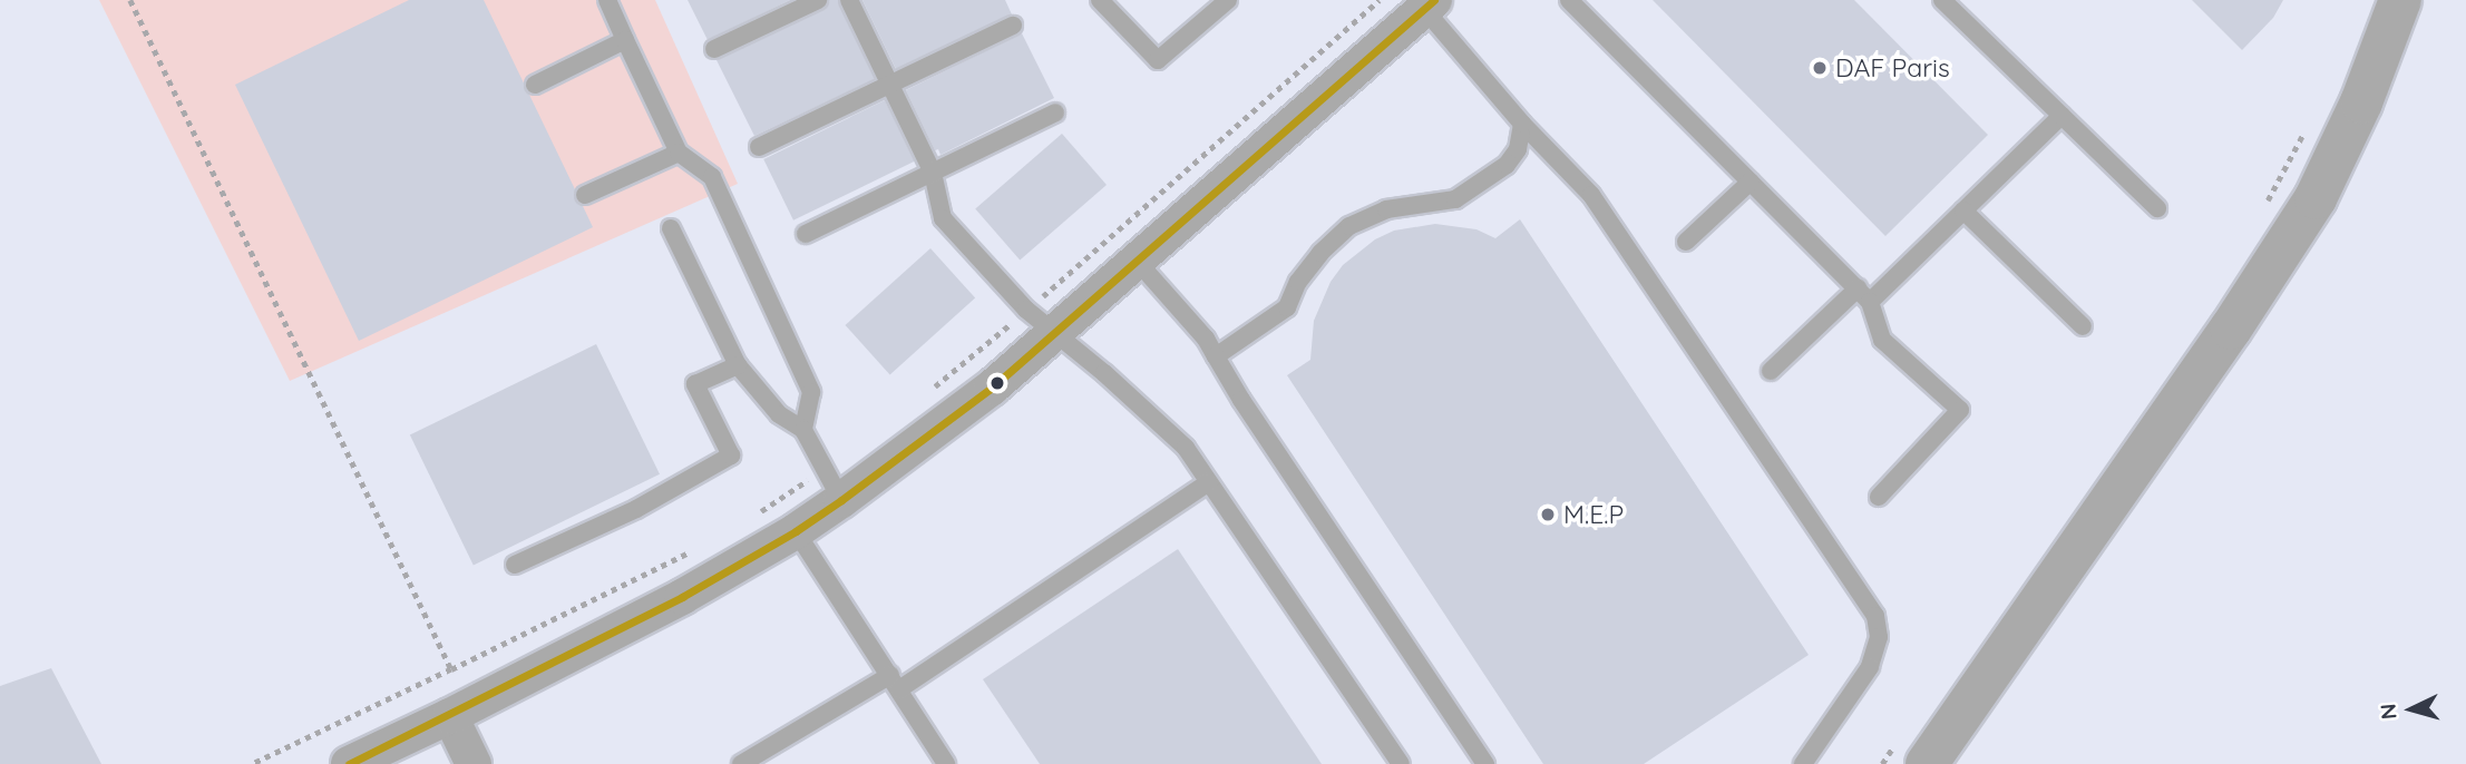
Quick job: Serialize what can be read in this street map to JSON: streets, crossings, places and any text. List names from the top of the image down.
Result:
{
  "places": ["DAF Paris", "M.E.P"],
  "north": "left"
}
